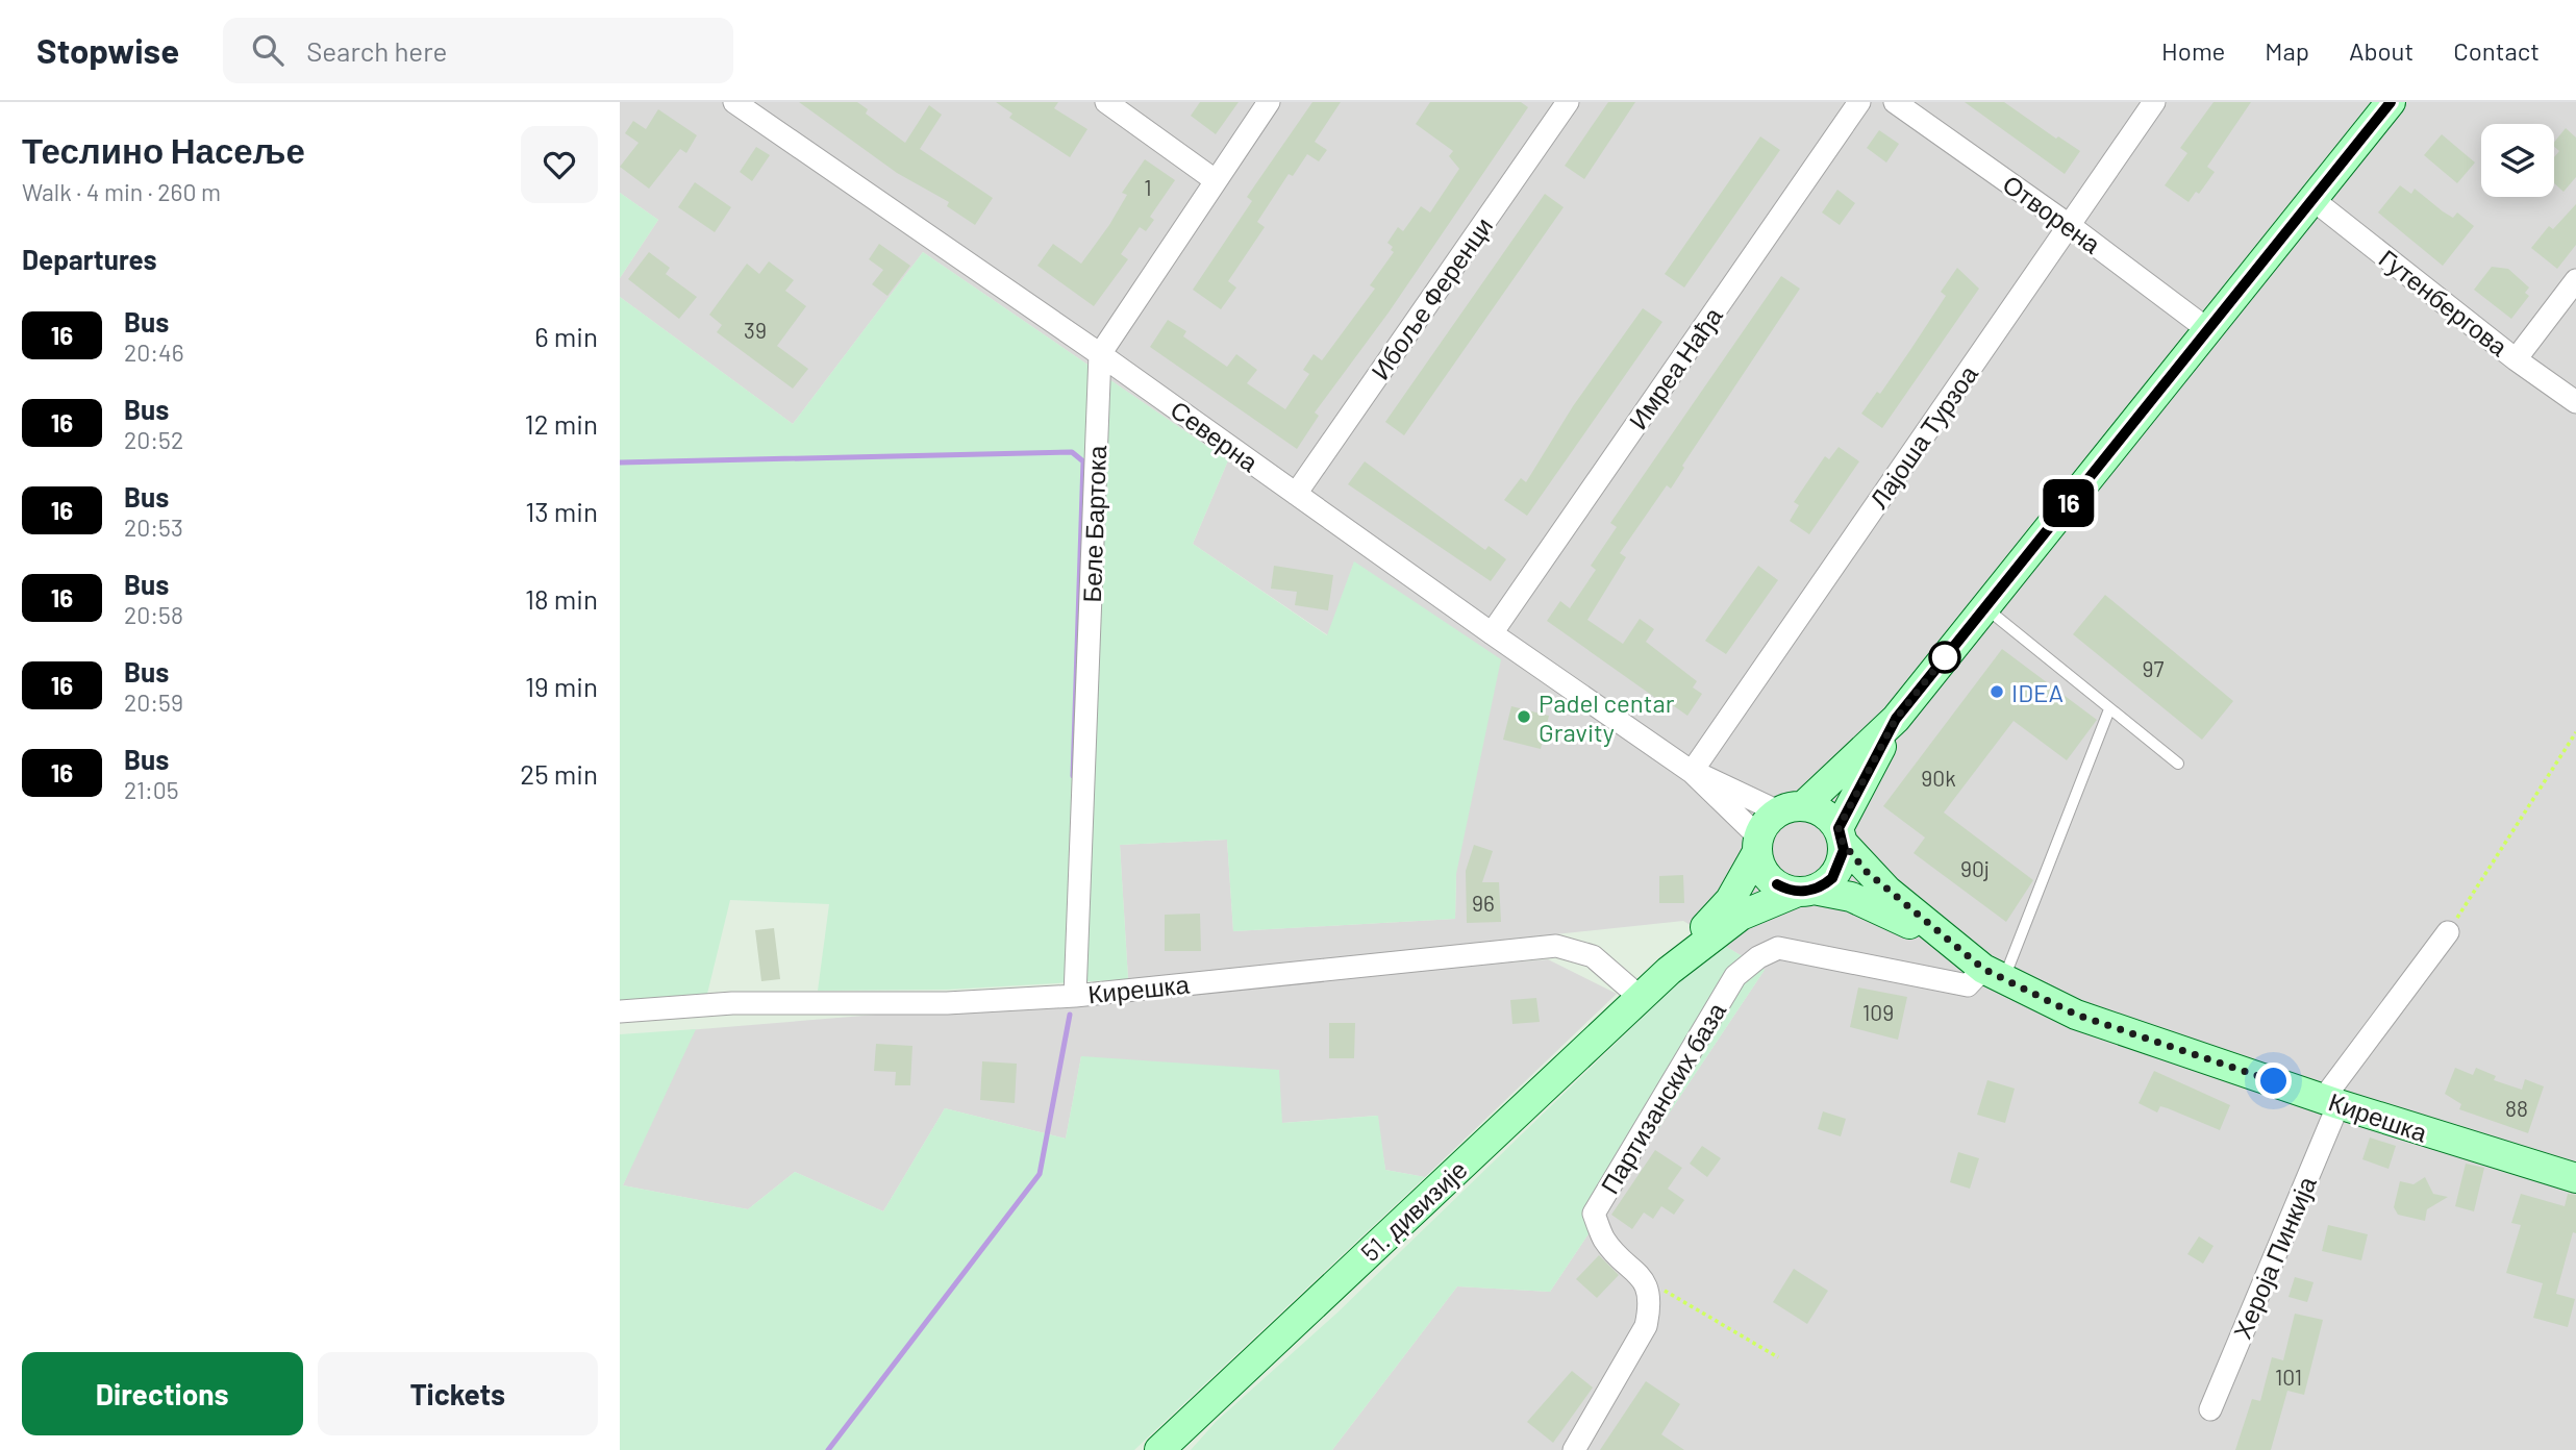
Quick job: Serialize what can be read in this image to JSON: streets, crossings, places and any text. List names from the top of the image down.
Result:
{
  "streets": {
    "street": [
      "Отворена",
      "Ибоље Ференци",
      "Гутенбергова",
      "Имреа Нађа",
      "Северна",
      "Лајоша Турзоа",
      "Беле Бартока",
      "Кирешка",
      "Партизанских база",
      "51. дивизије",
      "Хероја Пинкија"
    ]
  },
  "crossings": [
    ["Отворена", "Лајоша Турзоа"],
    ["Ибоље Ференци", "Северна"],
    ["Имреа Нађа", "Северна"],
    ["Северна", "Лајоша Турзоа"],
    ["Северна", "Беле Бартока"],
    ["Северна", "Кирешка"],
    ["Северна", "51. дивизије"],
    ["Беле Бартока", "Кирешка"],
    ["Кирешка", "Партизанских база"],
    ["Кирешка", "51. дивизије"],
    ["Кирешка", "Хероја Пинкија"]
  ],
  "places": ["IDEA", "Padel centar Gravity"],
  "lines": ["bus line 16"],
  "house_numbers": [
    "1",
    "39",
    "97",
    "90k",
    "90j",
    "96",
    "109",
    "88",
    "101"
  ],
  "page": {
    "header": "Stopwise",
    "search": "Search here",
    "nav": [
      "Home",
      "Map",
      "About",
      "Contact"
    ],
    "heading": [
      ["Теслино Насеље", "Walk · 4 min · 260 m"],
      "Departures"
    ],
    "on_map": "16",
    "list": [
      {
        "mark": "16",
        "name": "Bus",
        "note": "20:46",
        "value": "6 min"
      },
      {
        "mark": "16",
        "name": "Bus",
        "note": "20:52",
        "value": "12 min"
      },
      {
        "mark": "16",
        "name": "Bus",
        "note": "20:53",
        "value": "13 min"
      },
      {
        "mark": "16",
        "name": "Bus",
        "note": "20:58",
        "value": "18 min"
      },
      {
        "mark": "16",
        "name": "Bus",
        "note": "20:59",
        "value": "19 min"
      },
      {
        "mark": "16",
        "name": "Bus",
        "note": "21:05",
        "value": "25 min"
      }
    ],
    "buttons": ["Directions", "Tickets"]
  }
}
